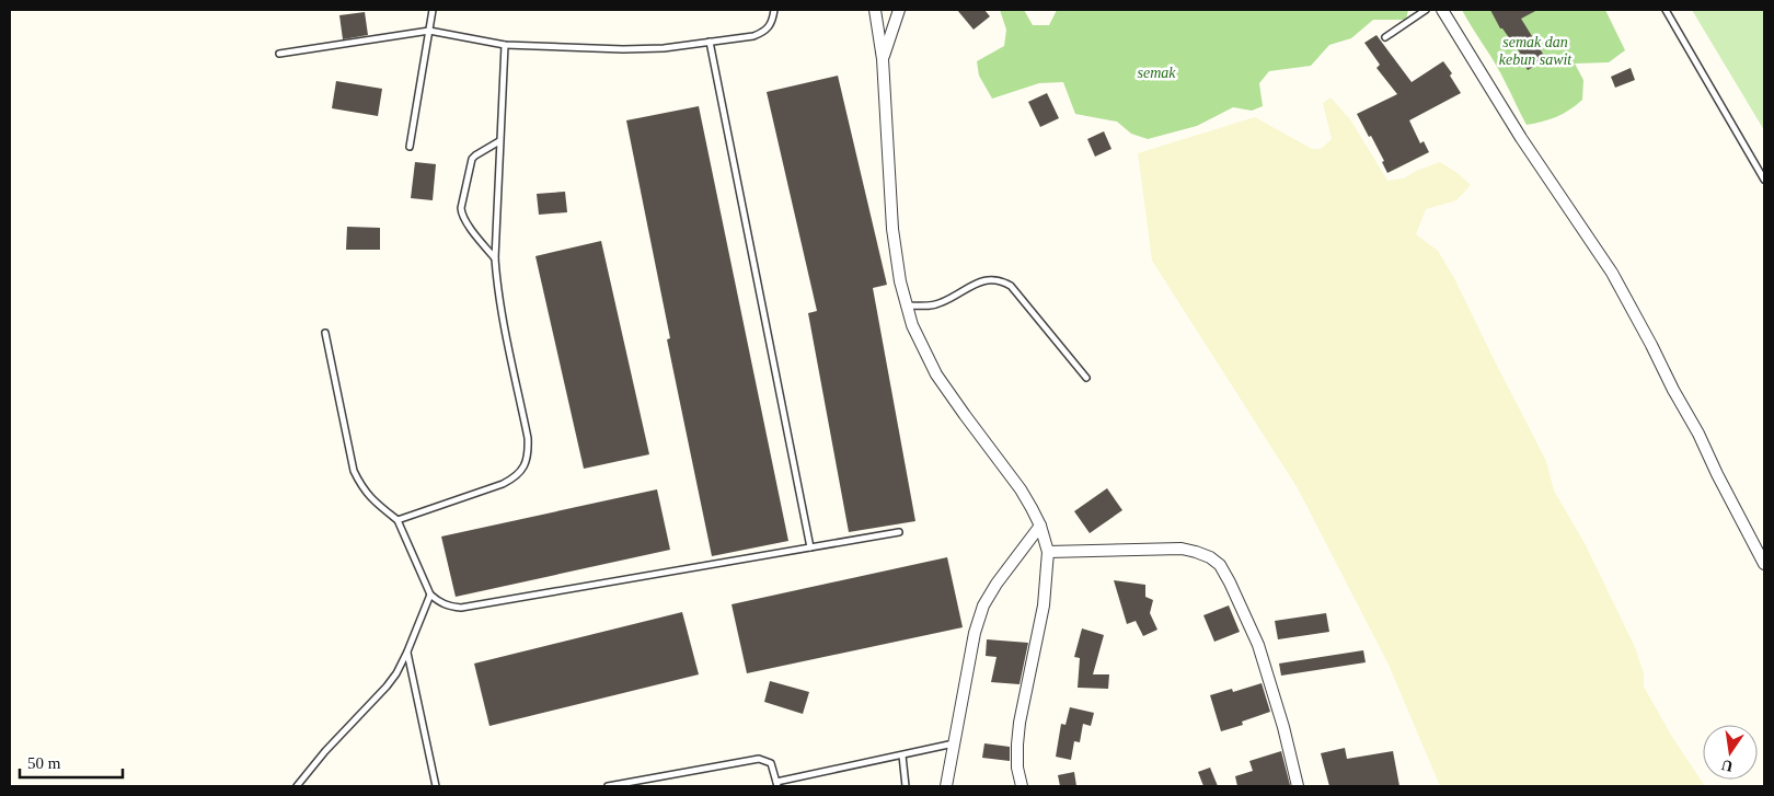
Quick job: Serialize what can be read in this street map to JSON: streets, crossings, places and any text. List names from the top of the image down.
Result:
{
  "parks": ["semak dan kebun sawit", "semak"],
  "scale_bar": "50 m",
  "north": "bottom"
}
